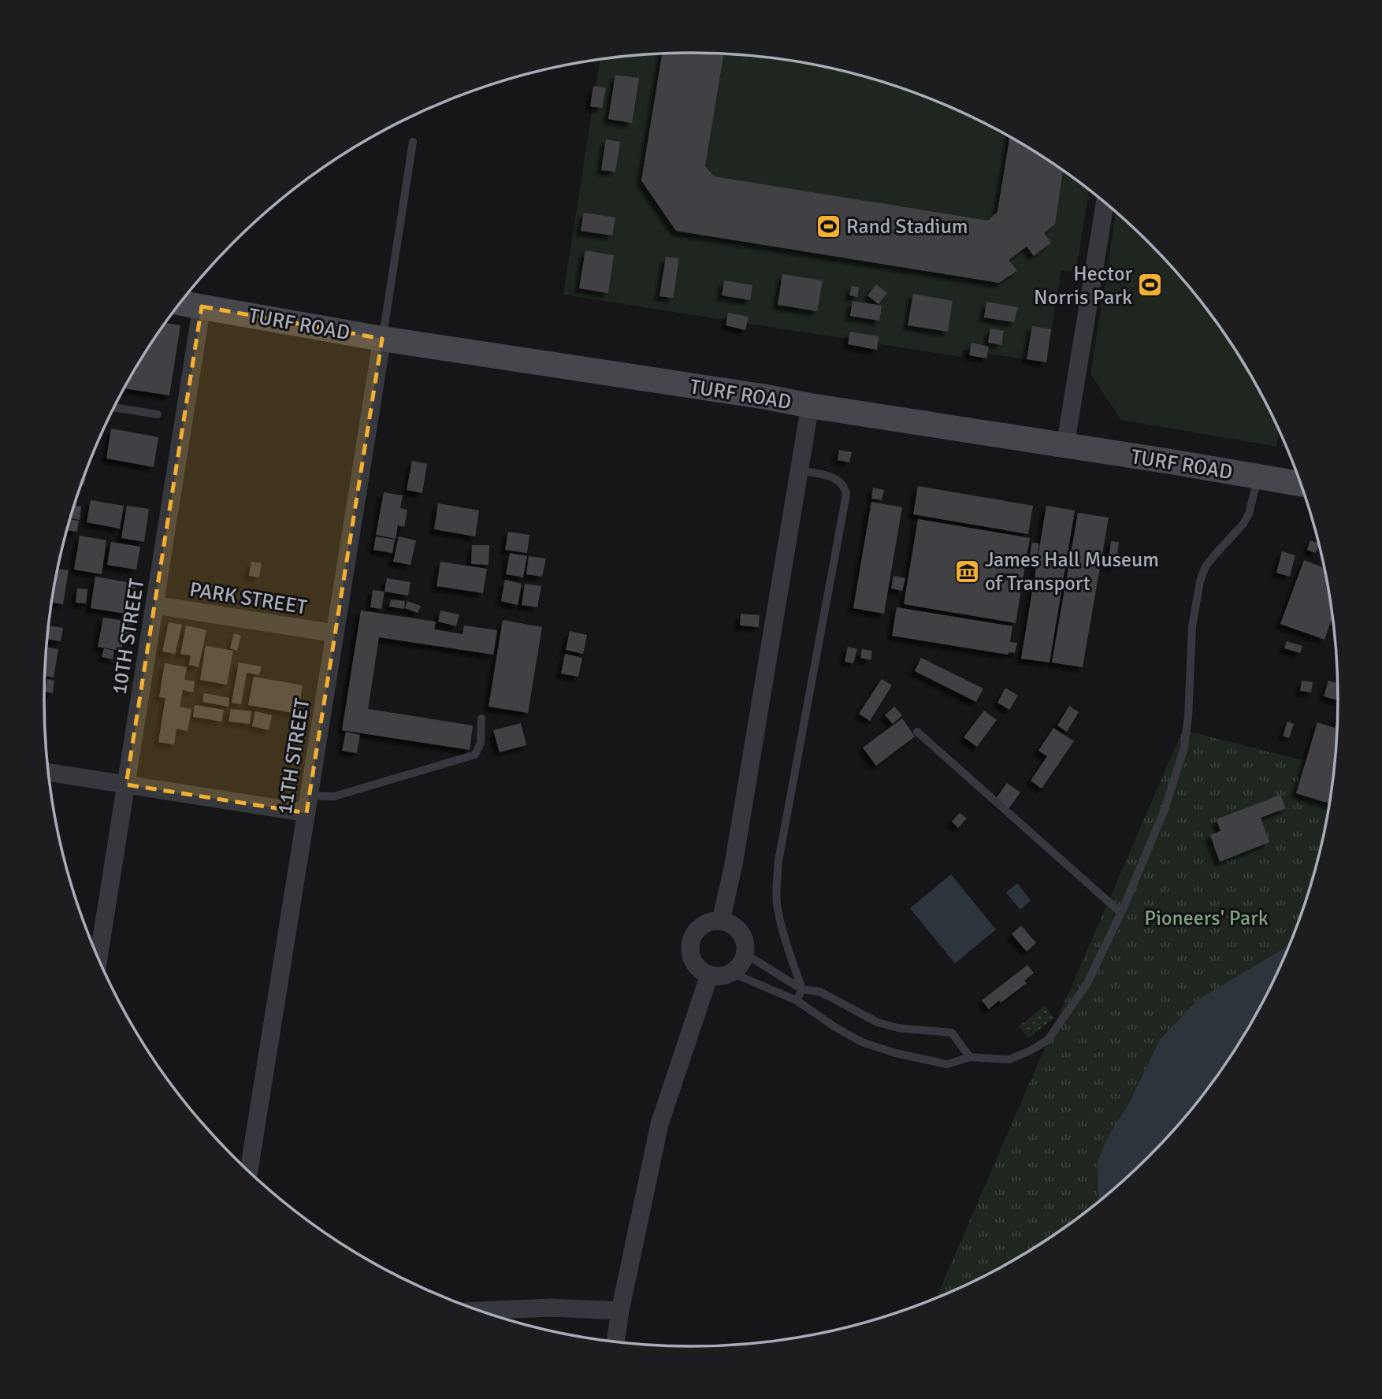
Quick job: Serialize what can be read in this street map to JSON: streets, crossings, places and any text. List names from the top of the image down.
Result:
{
  "streets": {
    "main road": ["TURF ROAD"],
    "street": ["PARK STREET", "10TH STREET", "11TH STREET"]
  },
  "crossings": [
    ["TURF ROAD", "10TH STREET"],
    ["TURF ROAD", "11TH STREET"],
    ["PARK STREET", "10TH STREET"],
    ["PARK STREET", "11TH STREET"]
  ],
  "parks": ["Pioneers' Park"],
  "places": {
    "sports": ["Rand Stadium", "Hector Norris Park"],
    "museum": ["James Hall Museum of Transport"]
  }
}
